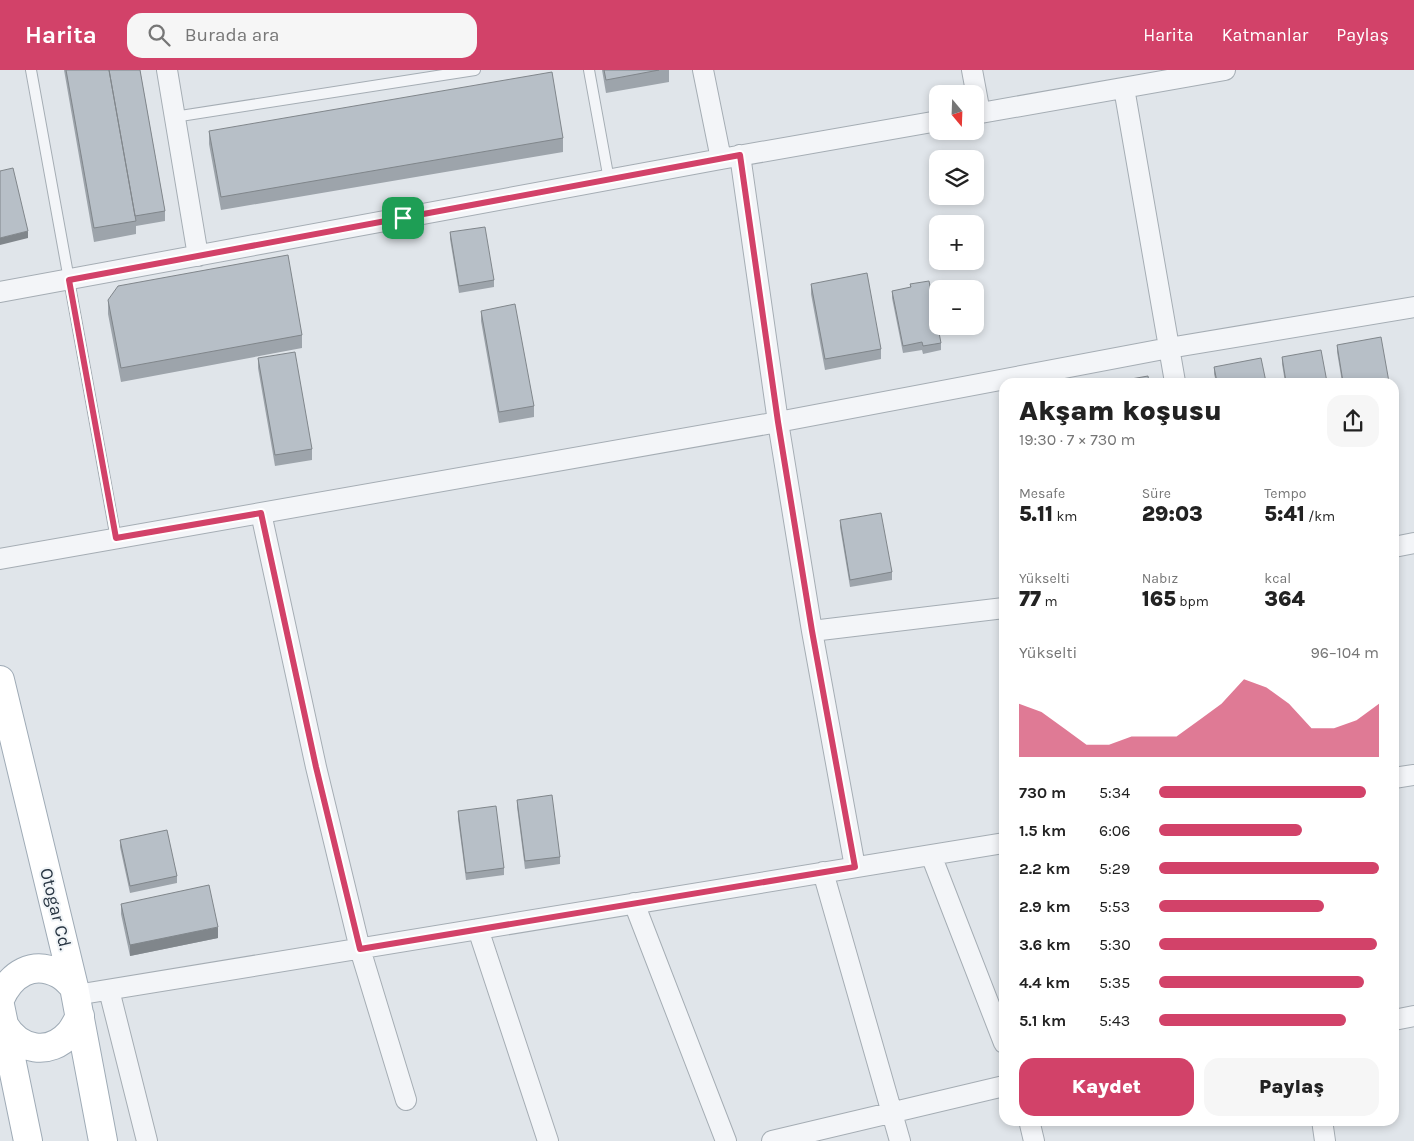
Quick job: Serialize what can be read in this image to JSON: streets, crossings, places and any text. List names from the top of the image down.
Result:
{
  "streets": {
    "main road": ["Otogar Cd."]
  },
  "north": "bottom",
  "page": {
    "header": "Harita",
    "search": "Burada ara",
    "nav": ["Harita", "Katmanlar", "Paylaş"],
    "map_buttons": ["+", "−"],
    "heading": ["Akşam koşusu", "19:30 · 7 × 730 m"],
    "stats": [
      ["Mesafe", "5.11 km"],
      ["Süre", "29:03"],
      ["Tempo", "5:41 /km"],
      ["Yükselti", "77 m"],
      ["Nabız", "165 bpm"],
      ["kcal", "364"]
    ],
    "chart": ["Yükselti", "96–104 m"],
    "list": [
      {
        "name": "730 m",
        "note": "5:34"
      },
      {
        "name": "1.5 km",
        "note": "6:06"
      },
      {
        "name": "2.2 km",
        "note": "5:29"
      },
      {
        "name": "2.9 km",
        "note": "5:53"
      },
      {
        "name": "3.6 km",
        "note": "5:30"
      },
      {
        "name": "4.4 km",
        "note": "5:35"
      },
      {
        "name": "5.1 km",
        "note": "5:43"
      }
    ],
    "buttons": ["Kaydet", "Paylaş"]
  }
}
